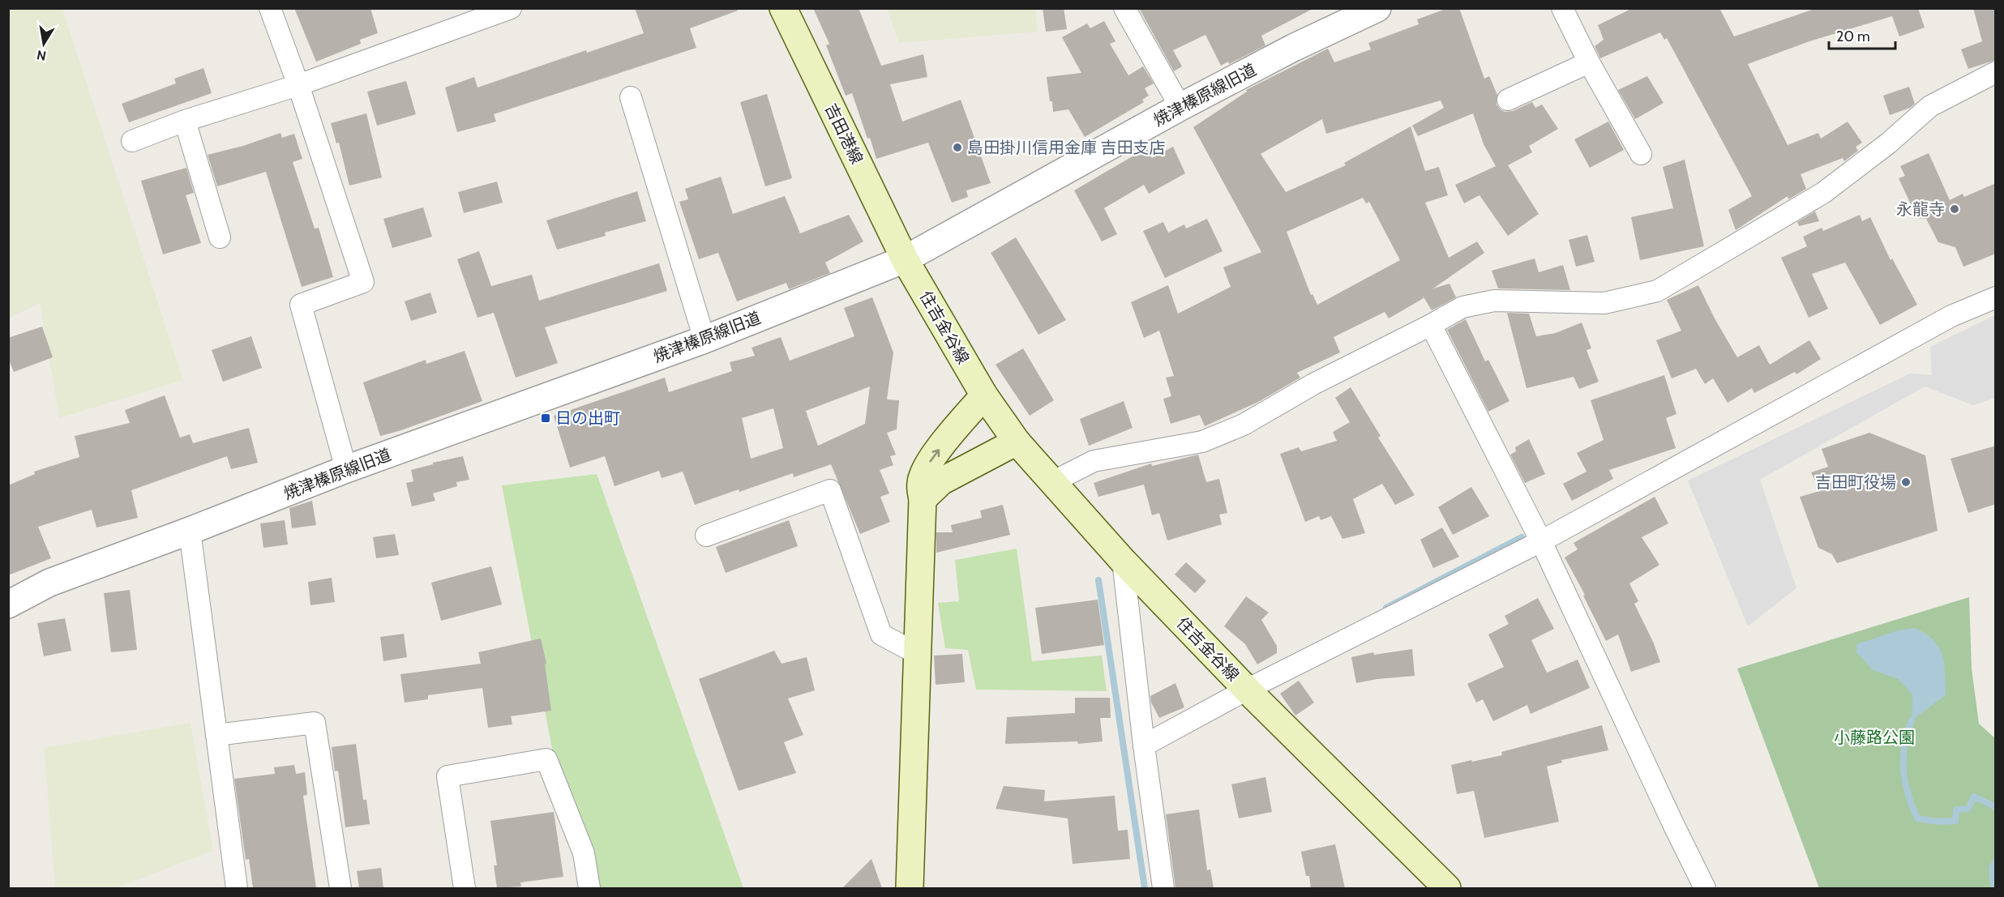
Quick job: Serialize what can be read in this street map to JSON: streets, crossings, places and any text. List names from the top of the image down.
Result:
{
  "streets": {
    "main road": ["吉田港線", "住吉金谷線"],
    "street": ["焼津榛原線旧道"]
  },
  "crossings": [
    ["焼津榛原線旧道", "吉田港線"],
    ["焼津榛原線旧道", "住吉金谷線"],
    ["吉田港線", "住吉金谷線"]
  ],
  "parks": ["小藤路公園"],
  "places": {
    "other": ["島田掛川信用金庫 吉田支店", "永龍寺", "吉田町役場"],
    "transit": ["日の出町"]
  },
  "scale_bar": "20 m",
  "north": "bottom"
}
